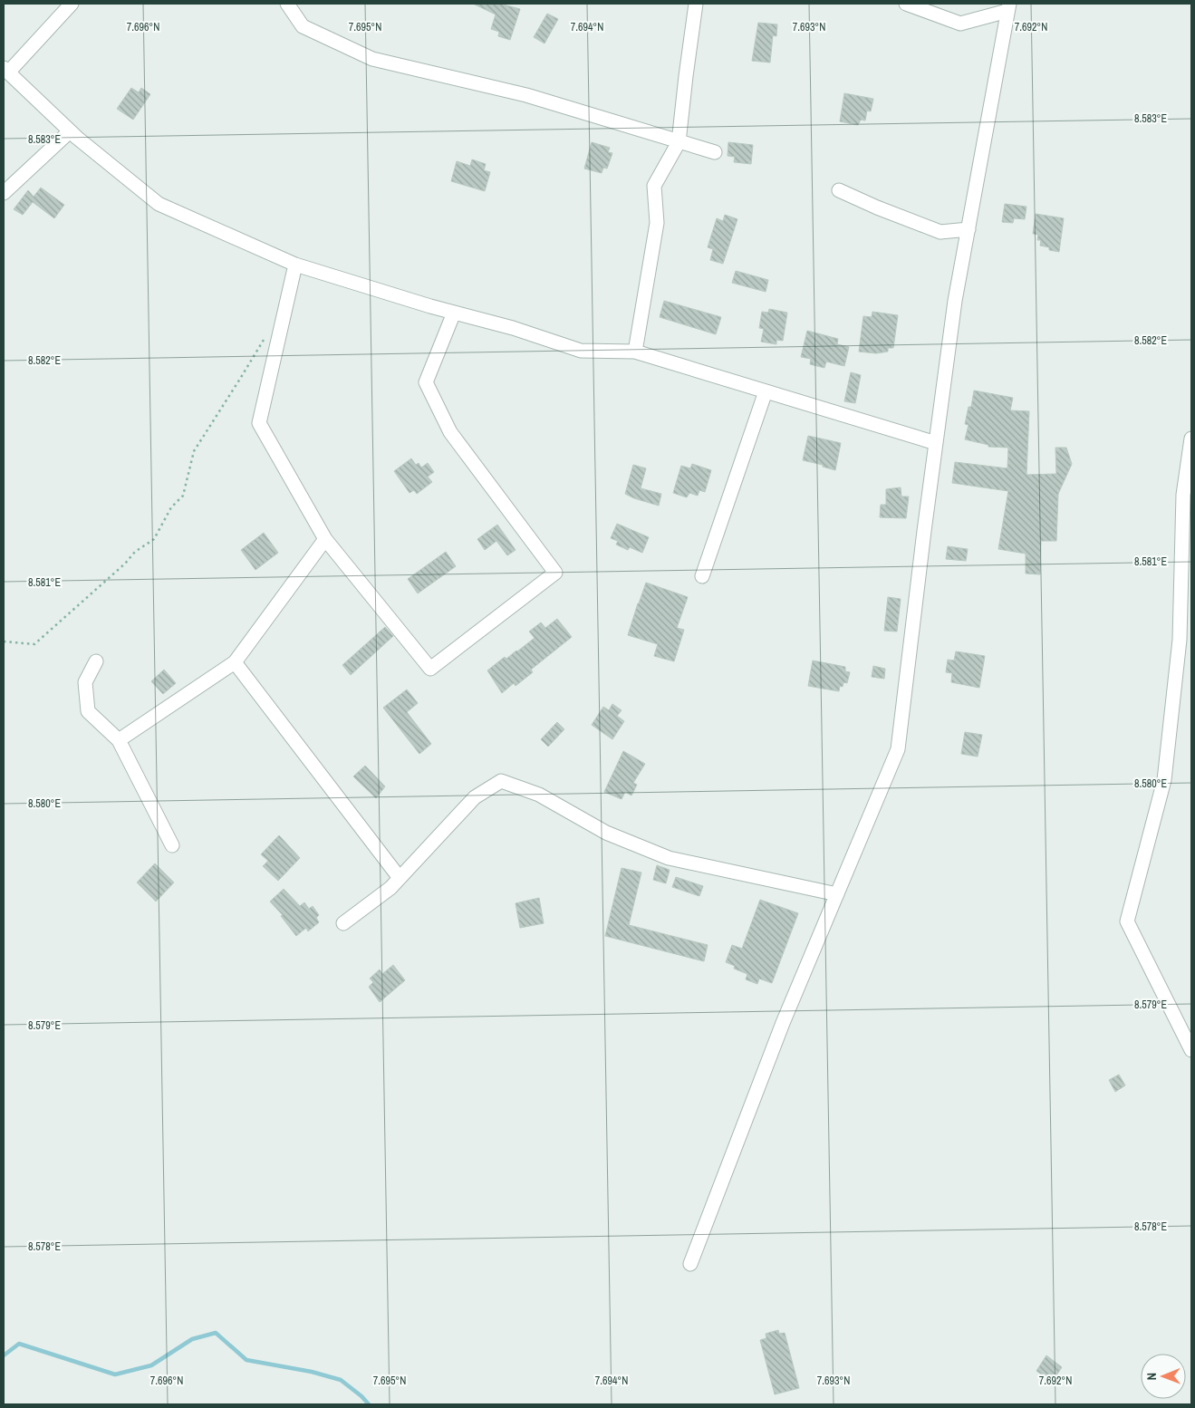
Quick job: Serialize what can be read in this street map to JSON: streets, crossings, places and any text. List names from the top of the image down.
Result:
{
  "north": "left",
  "coordinates": [
    "7.696°N",
    "7.695°N",
    "7.694°N",
    "7.693°N",
    "7.692°N",
    "8.583°E",
    "8.582°E",
    "8.581°E",
    "8.580°E",
    "8.579°E",
    "8.578°E"
  ]
}
